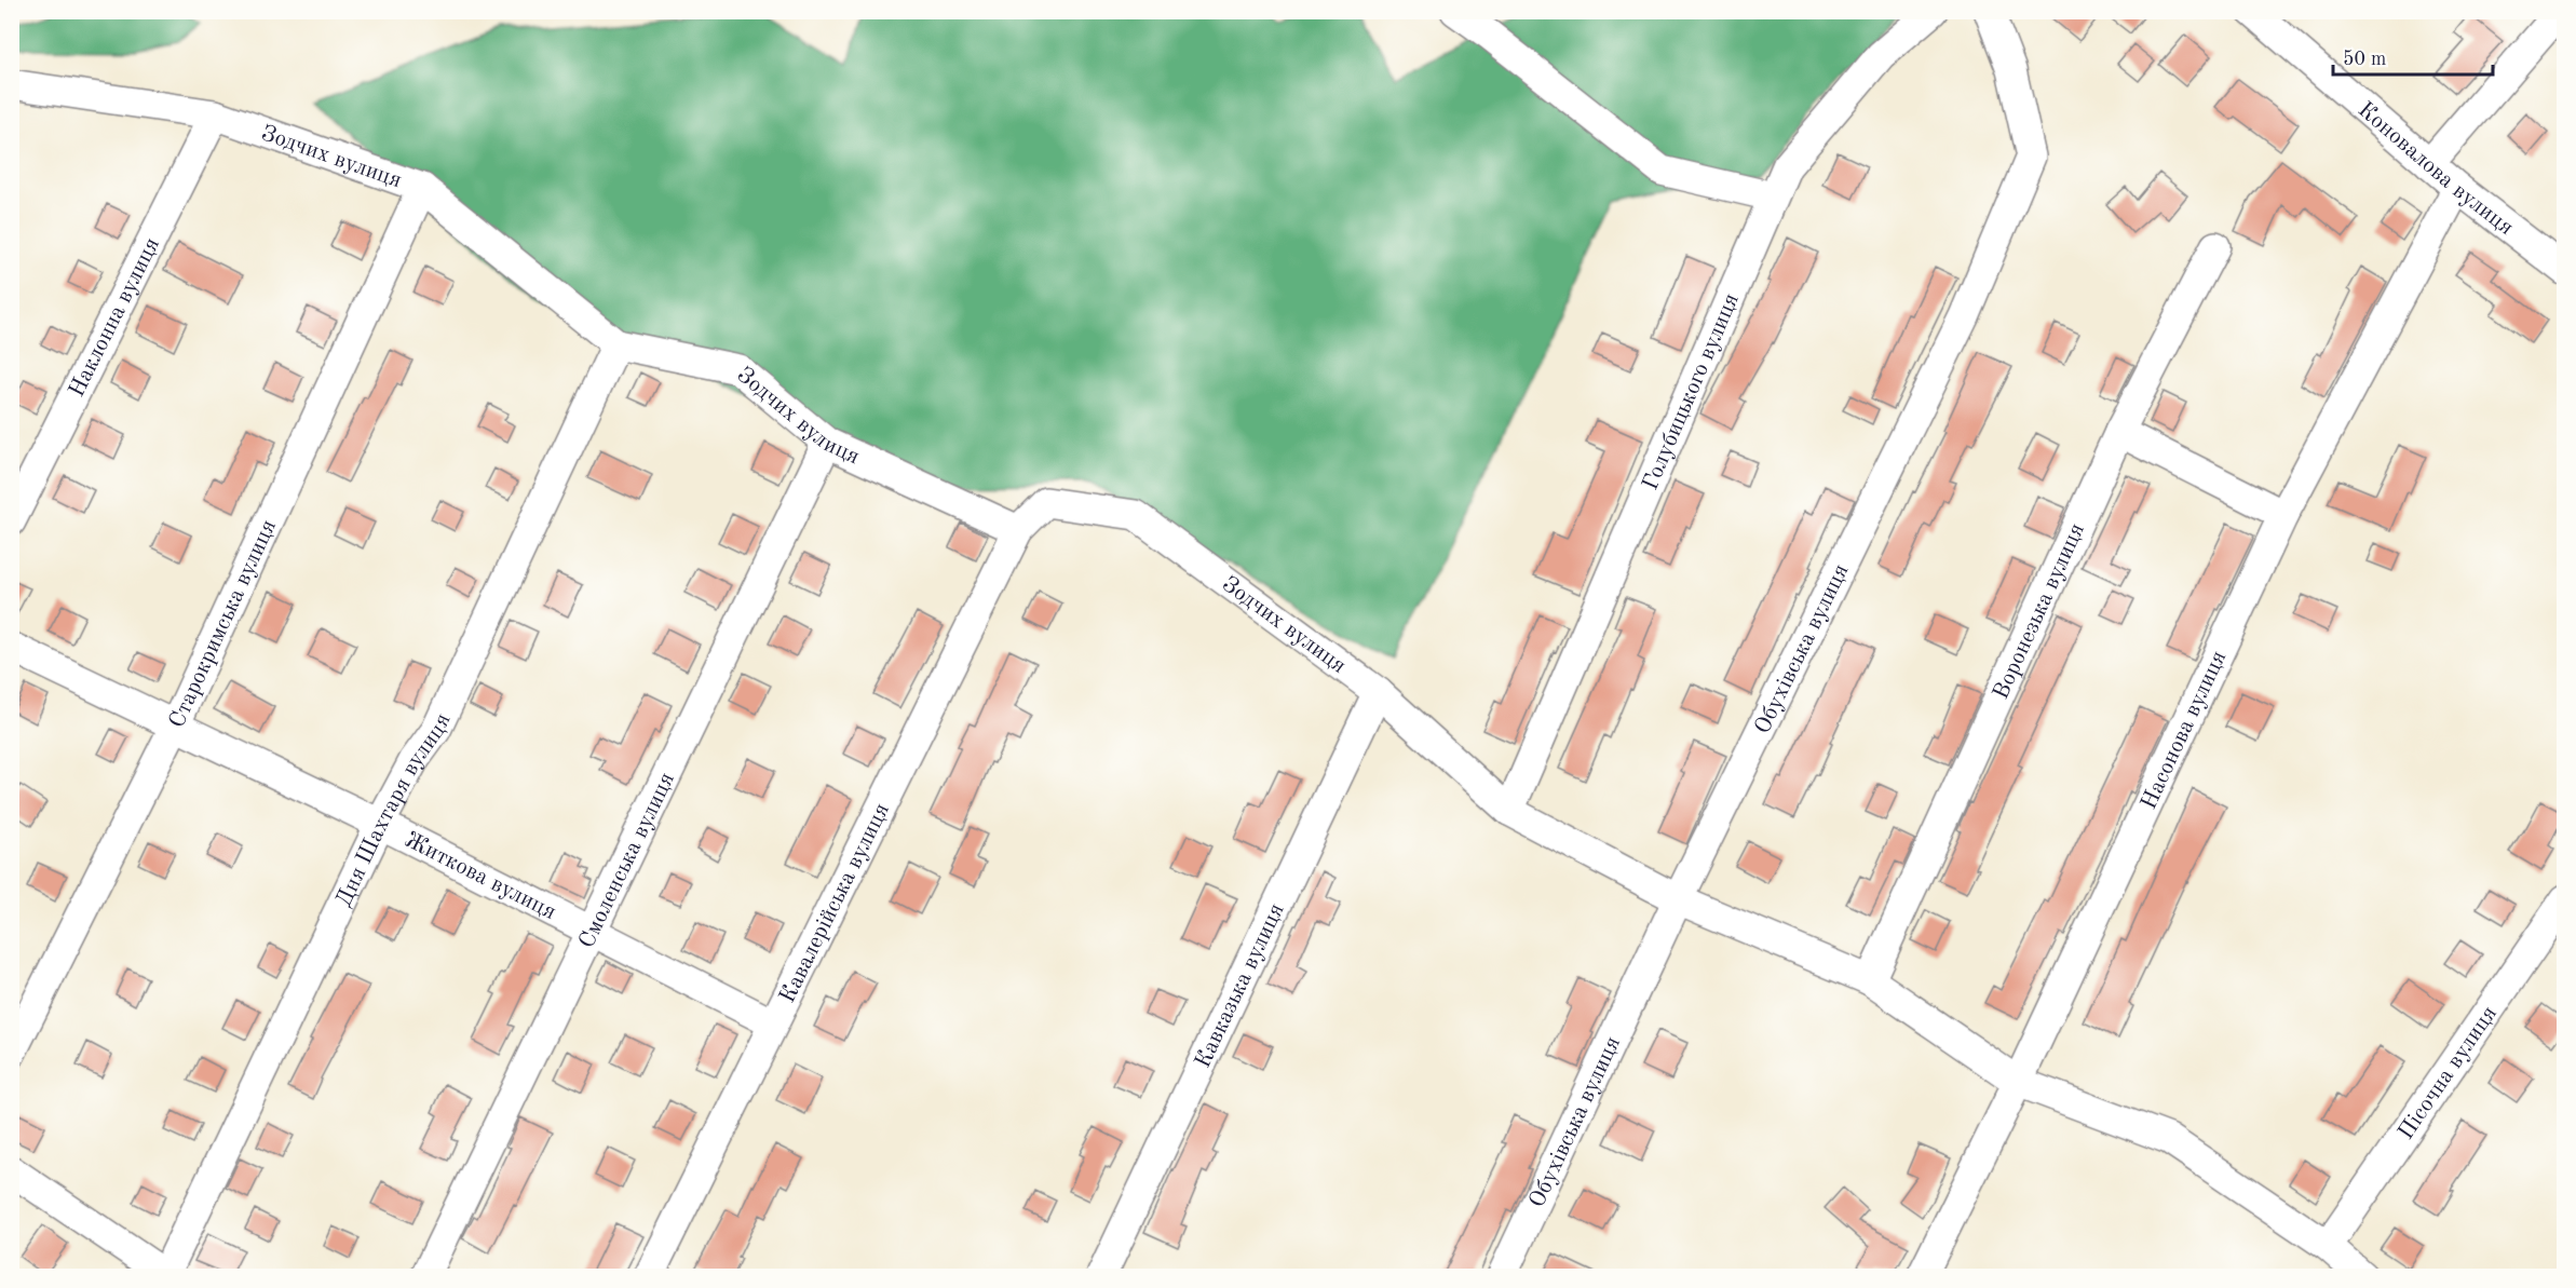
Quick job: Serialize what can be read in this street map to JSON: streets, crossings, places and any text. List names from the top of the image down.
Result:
{
  "streets": {
    "street": [
      "Зодчих вулиця",
      "Коновалова вулиця",
      "Наклонна вулиця",
      "Голубицького вулиця",
      "Воронезька вулиця",
      "Старокримська вулиця",
      "Обухівська вулиця",
      "Насонова вулиця",
      "Дня Шахтаря вулиця",
      "Смоленська вулиця",
      "Житкова вулиця",
      "Кавалерійська вулиця",
      "Кавказька вулиця",
      "Пісочна вулиця"
    ]
  },
  "crossings": [
    ["Зодчих вулиця", "Наклонна вулиця"],
    ["Зодчих вулиця", "Старокримська вулиця"],
    ["Зодчих вулиця", "Дня Шахтаря вулиця"],
    ["Зодчих вулиця", "Смоленська вулиця"],
    ["Зодчих вулиця", "Кавалерійська вулиця"],
    ["Зодчих вулиця", "Кавказька вулиця"],
    ["Коновалова вулиця", "Насонова вулиця"],
    ["Старокримська вулиця", "Житкова вулиця"],
    ["Дня Шахтаря вулиця", "Житкова вулиця"],
    ["Смоленська вулиця", "Житкова вулиця"],
    ["Житкова вулиця", "Кавалерійська вулиця"]
  ],
  "scale_bar": "50 m"
}
